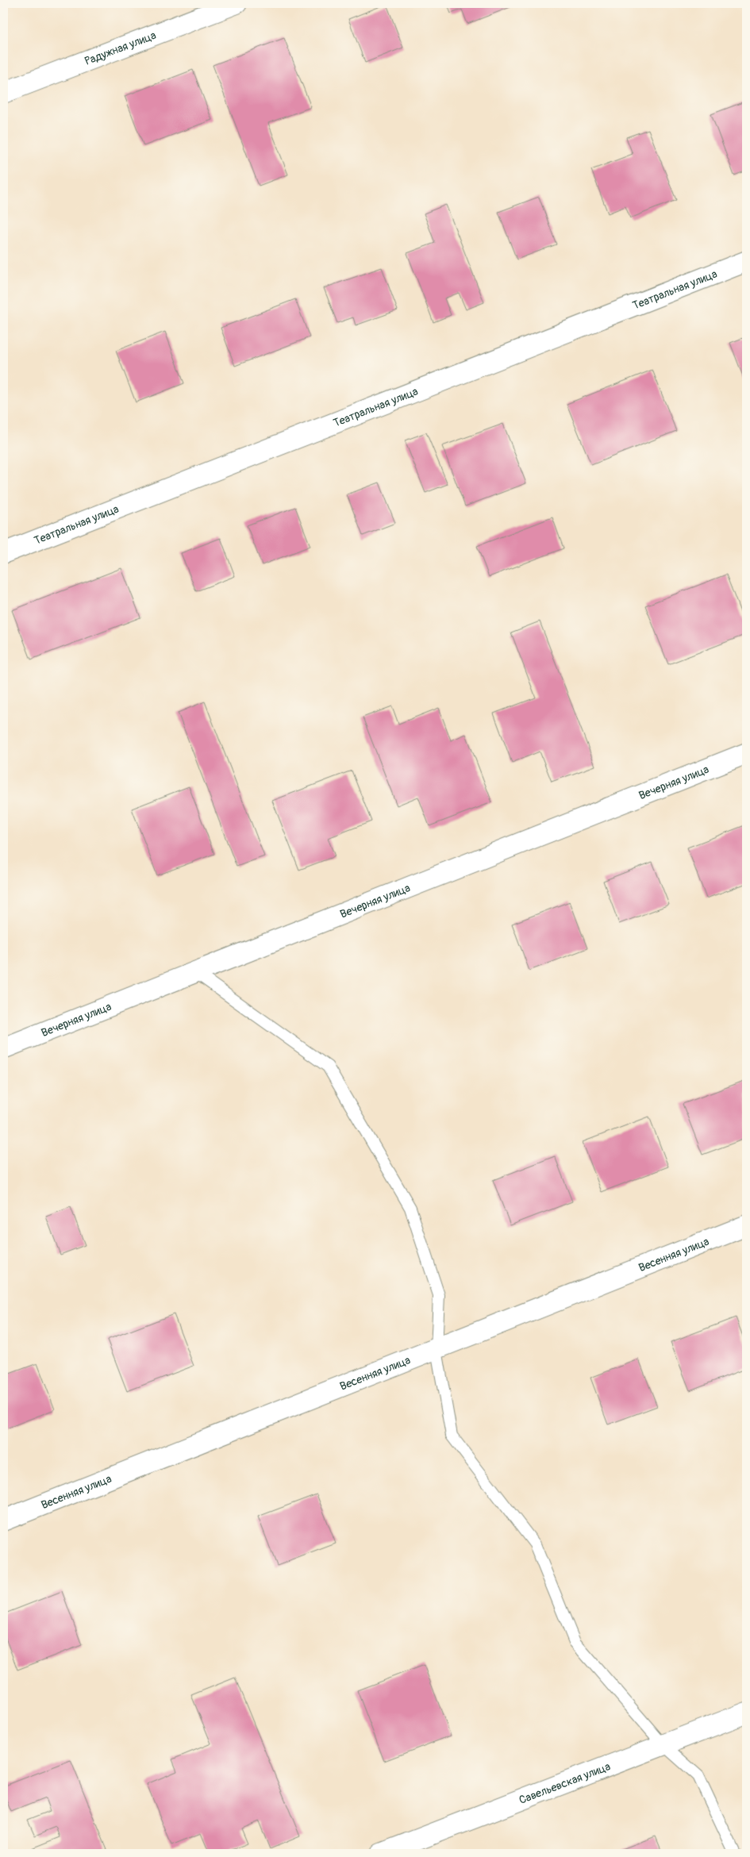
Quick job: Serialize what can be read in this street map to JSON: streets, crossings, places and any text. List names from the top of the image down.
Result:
{
  "streets": {
    "street": [
      "Радужная улица",
      "Театральная улица",
      "Вечерняя улица",
      "Весенняя улица",
      "Савельевская улица"
    ]
  }
}
